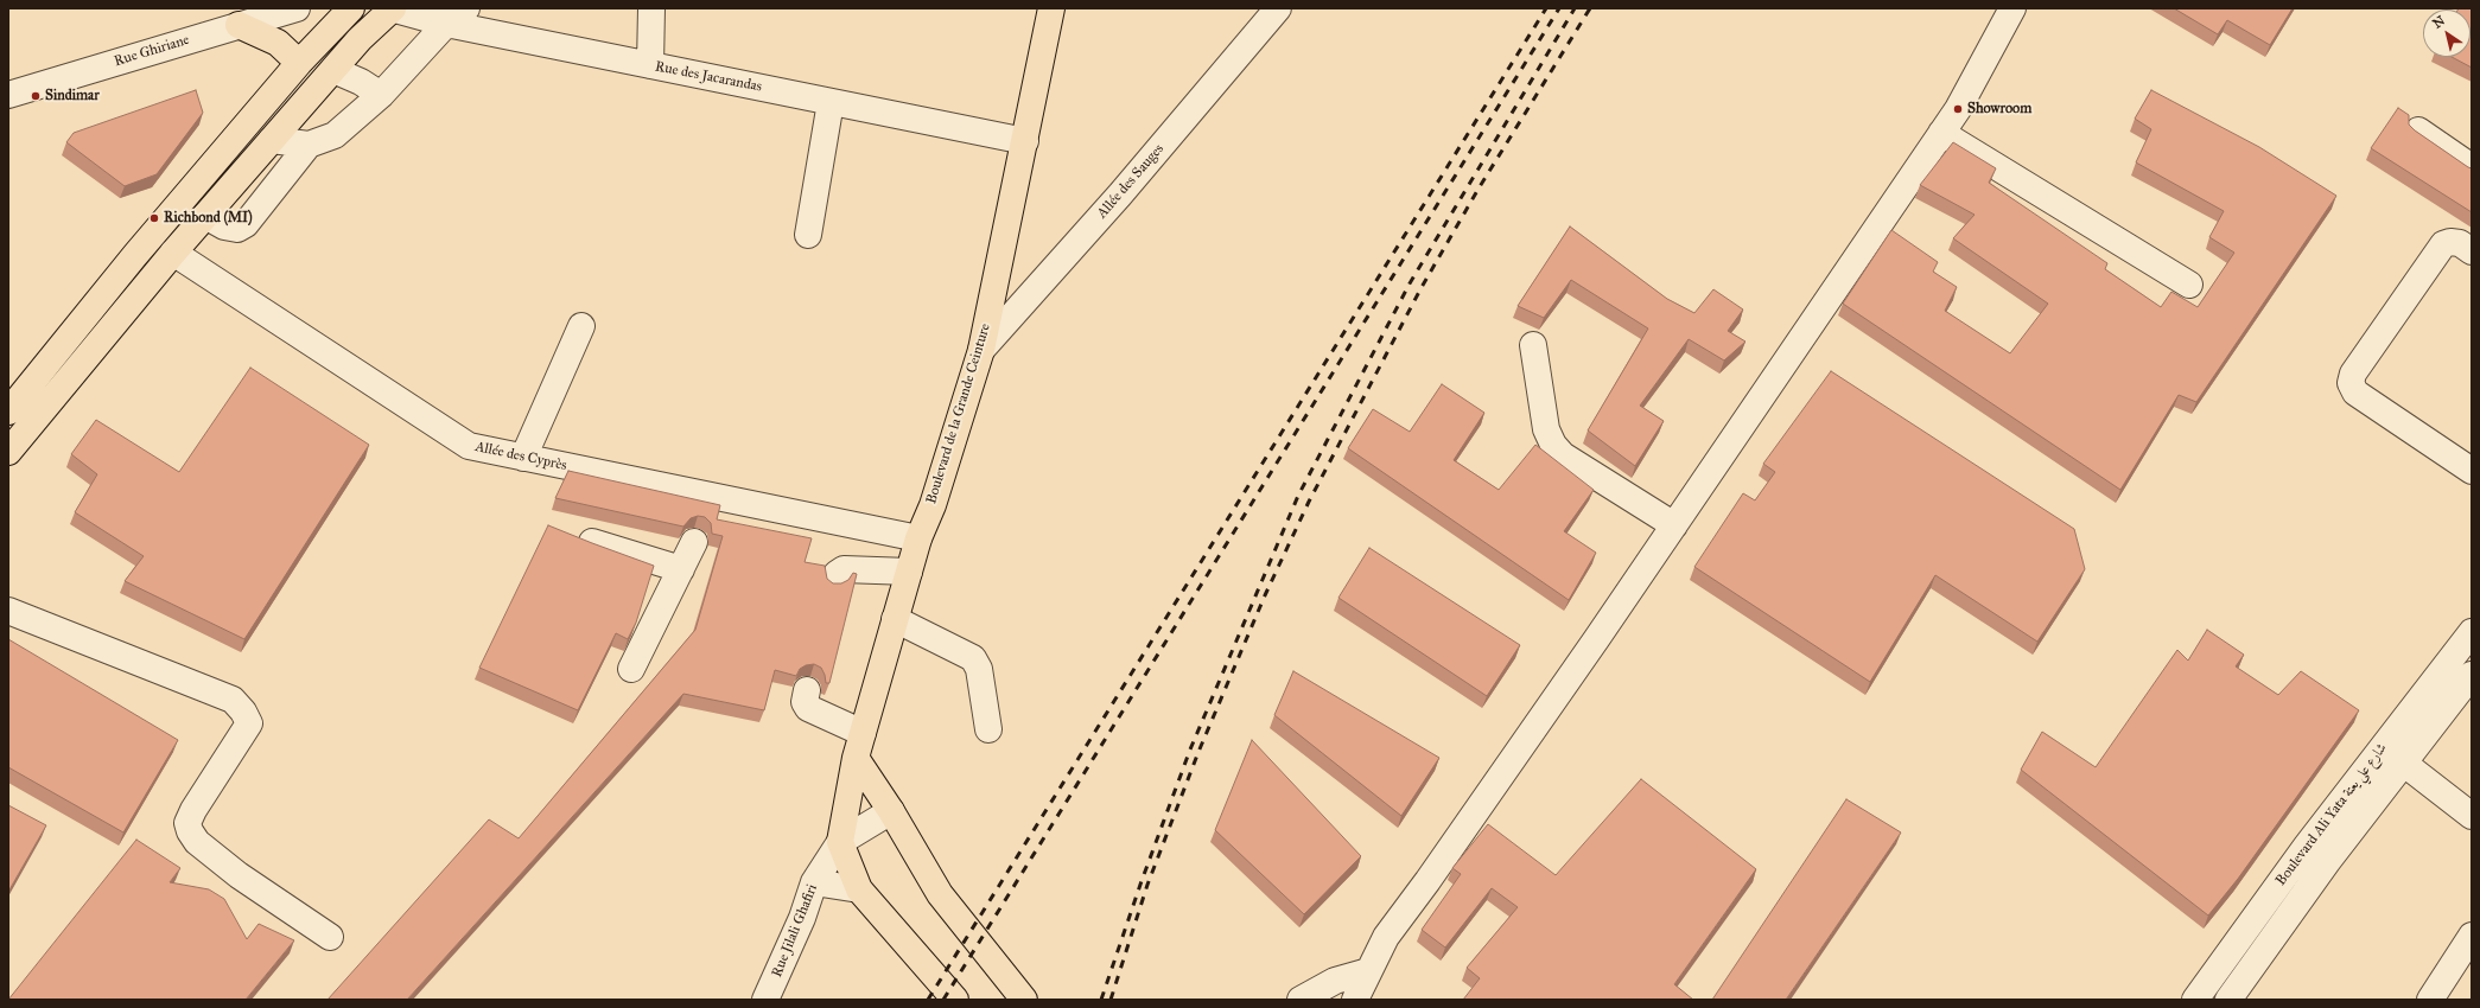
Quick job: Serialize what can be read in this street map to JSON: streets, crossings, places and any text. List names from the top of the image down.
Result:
{
  "streets": {
    "main road": ["Boulevard de la Grande Ceinture"],
    "street": [
      "Rue Ghiriane",
      "Rue des Jacarandas",
      "Allée des Sauges",
      "Allée des Cyprès",
      "Boulevard Ali Yata شارع علي يعتة",
      "Rue Jilali Ghafiri"
    ]
  },
  "crossings": [
    ["Rue des Jacarandas", "Boulevard de la Grande Ceinture"],
    ["Allée des Sauges", "Boulevard de la Grande Ceinture"],
    ["Boulevard de la Grande Ceinture", "Allée des Cyprès"],
    ["Boulevard de la Grande Ceinture", "Rue Jilali Ghafiri"]
  ],
  "places": ["Sindimar", "Showroom", "Richbond (MI)"],
  "north": "top left"
}
